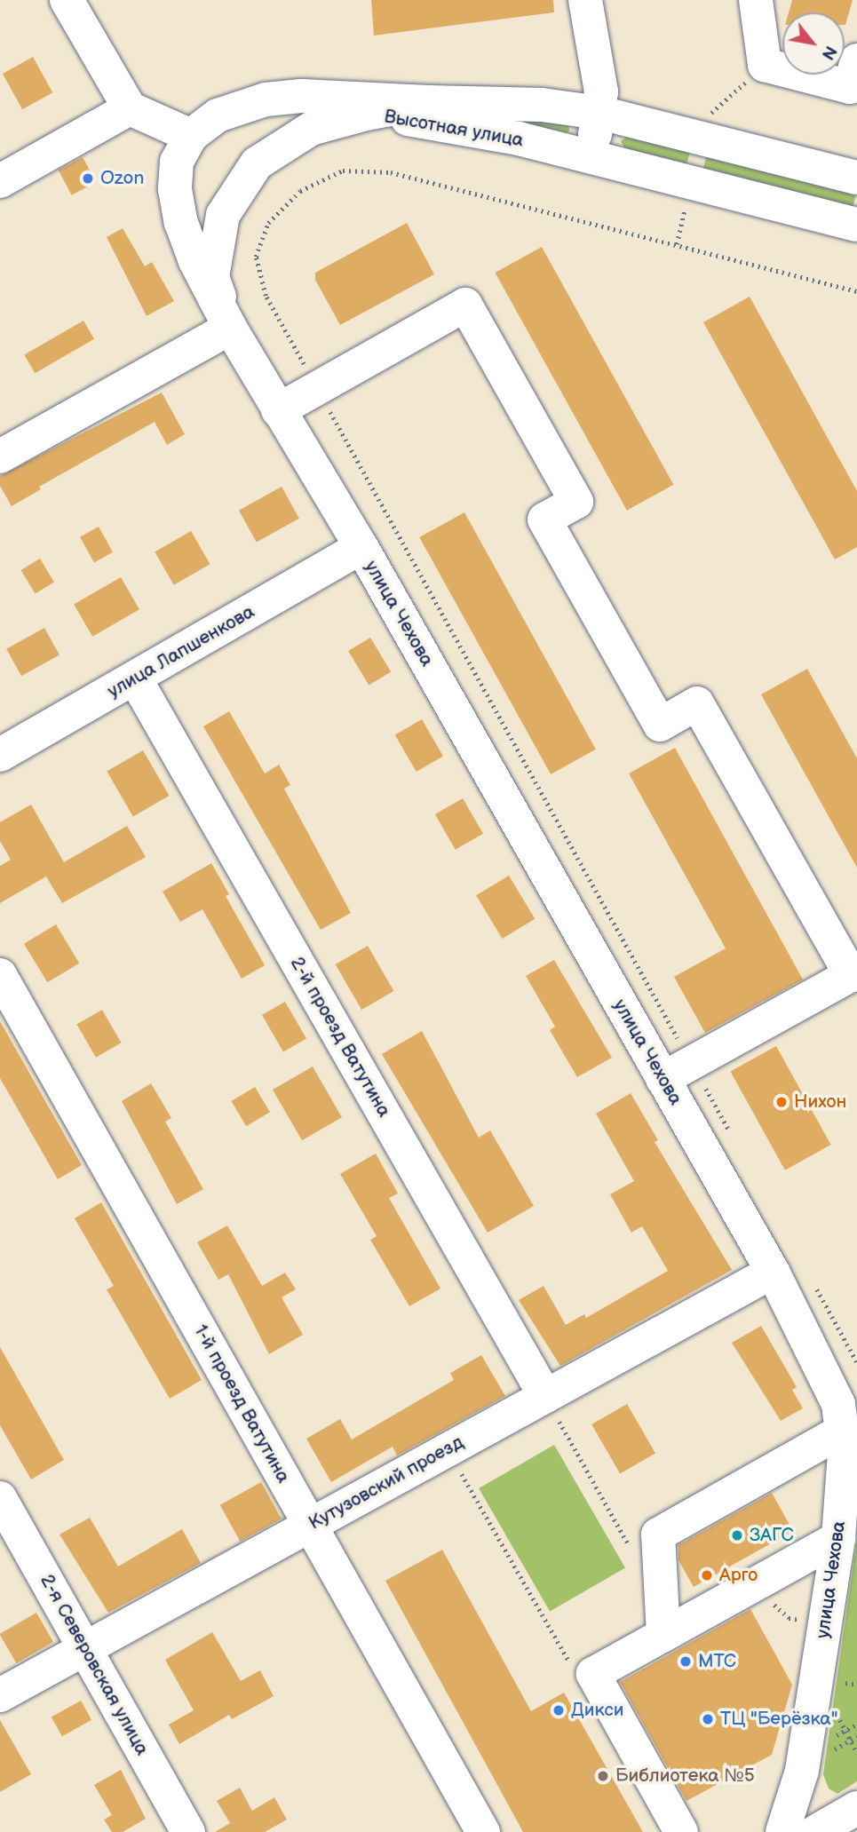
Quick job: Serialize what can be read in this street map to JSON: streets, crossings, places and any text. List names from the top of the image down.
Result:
{
  "streets": {
    "street": [
      "Высотная улица",
      "улица Чехова",
      "улица Лапшенкова",
      "2-й проезд Ватутина",
      "1-й проезд Ватутина",
      "Кутузовский проезд",
      "2-я Северовская улица"
    ]
  },
  "crossings": [
    ["Высотная улица", "улица Чехова"],
    ["улица Чехова", "улица Лапшенкова"],
    ["улица Чехова", "Кутузовский проезд"],
    ["улица Лапшенкова", "2-й проезд Ватутина"],
    ["2-й проезд Ватутина", "Кутузовский проезд"],
    ["1-й проезд Ватутина", "Кутузовский проезд"],
    ["Кутузовский проезд", "2-я Северовская улица"]
  ],
  "places": [
    "Ozon",
    "Нихон",
    "ЗАГС",
    "Арго",
    "МТС",
    "Дикси",
    "ТЦ \"Берёзка\"",
    "Библиотека №5"
  ],
  "north": "bottom right"
}
